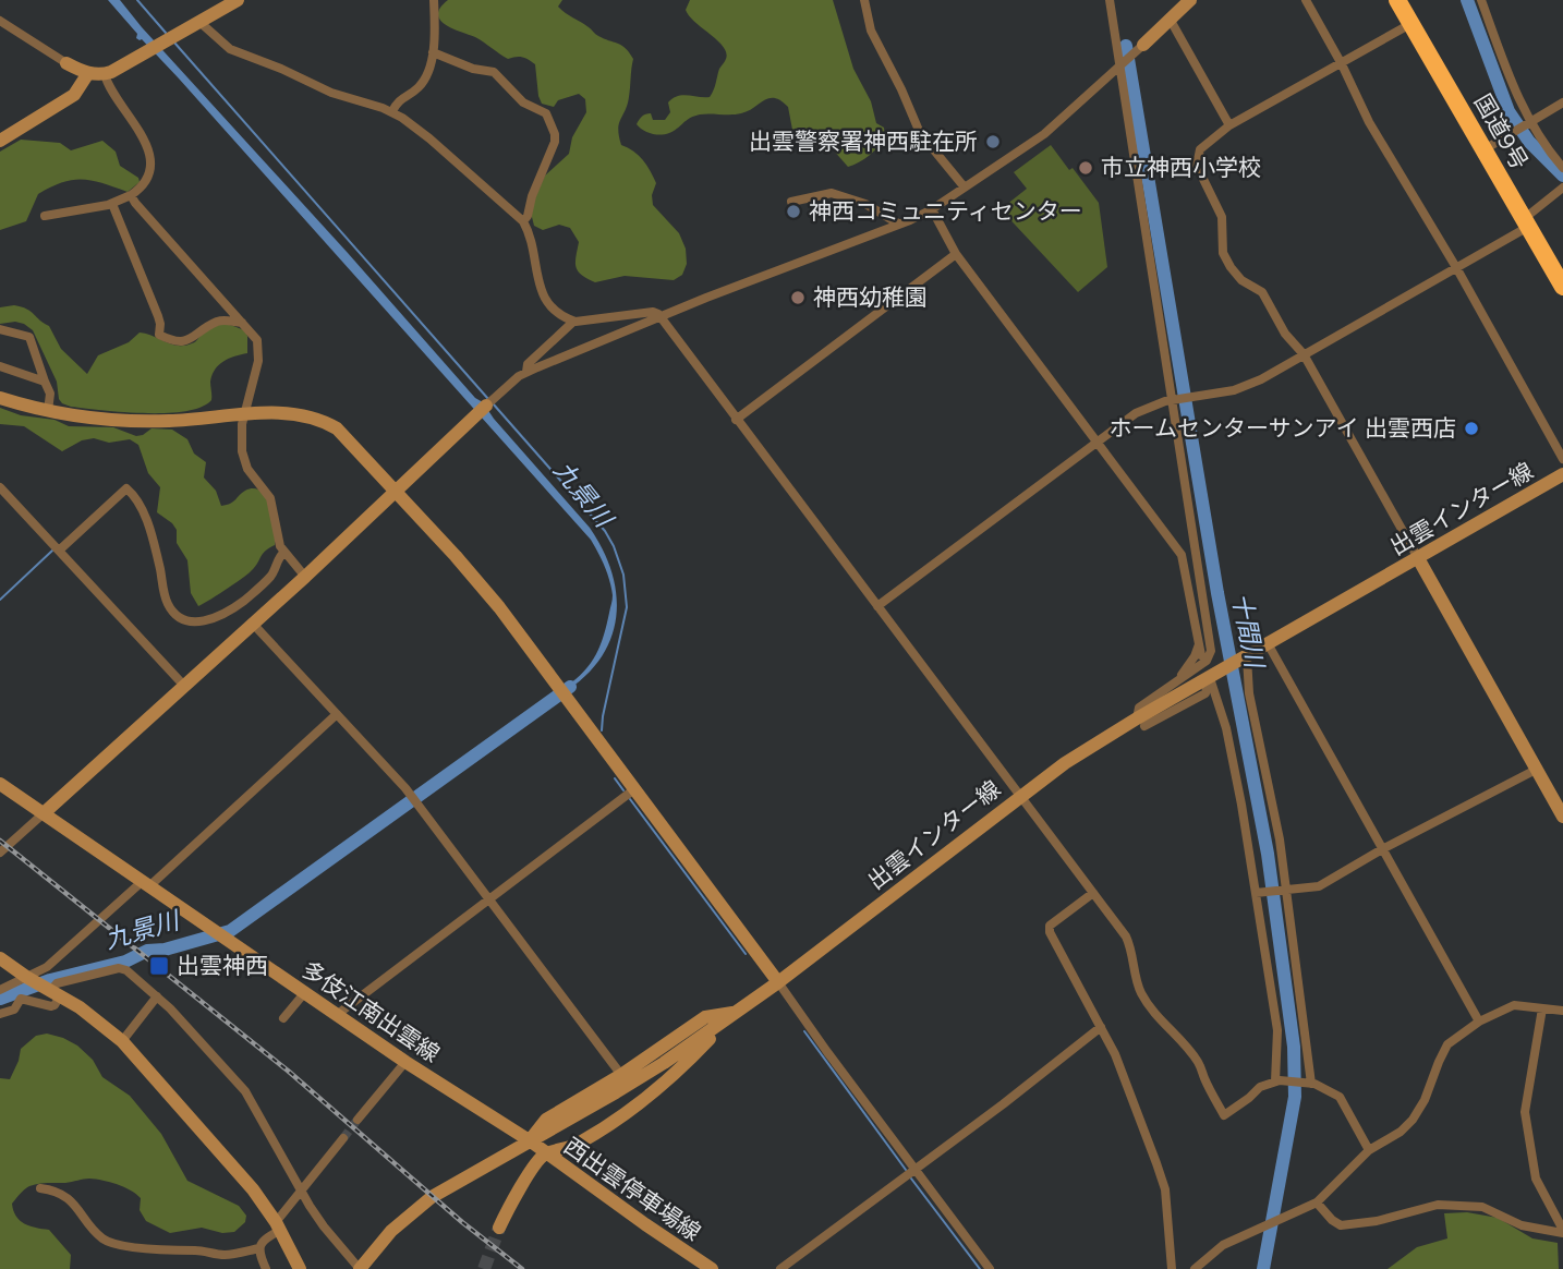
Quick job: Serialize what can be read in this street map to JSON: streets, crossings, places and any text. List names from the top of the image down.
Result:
{
  "streets": {
    "highway": ["国道9号"],
    "street": ["出雲インター線", "多伎江南出雲線", "西出雲停車場線"]
  },
  "crossings": [
    ["多伎江南出雲線", "西出雲停車場線"]
  ],
  "water": ["九景川", "十間川"],
  "places": {
    "other": [
      "出雲警察署神西駐在所",
      "市立神西小学校",
      "神西コミュニティセンター",
      "神西幼稚園",
      "ホームセンターサンアイ 出雲西店"
    ],
    "transit": ["出雲神西"]
  }
}
